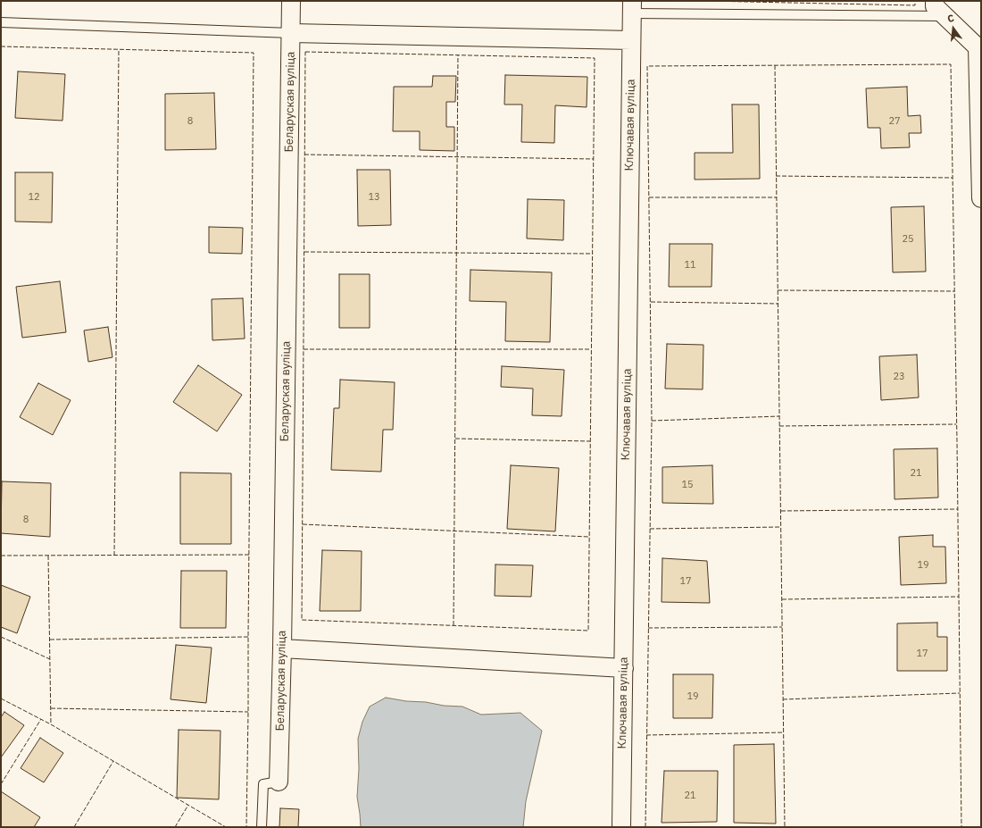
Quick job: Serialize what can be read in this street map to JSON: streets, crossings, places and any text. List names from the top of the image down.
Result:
{
  "streets": {
    "street": ["Беларуская вуліца", "Ключавая вуліца"]
  },
  "house_numbers": [
    "8",
    "27",
    "12",
    "13",
    "25",
    "11",
    "23",
    "21",
    "15",
    "8",
    "19",
    "17",
    "17",
    "19",
    "21"
  ],
  "north": "top"
}
